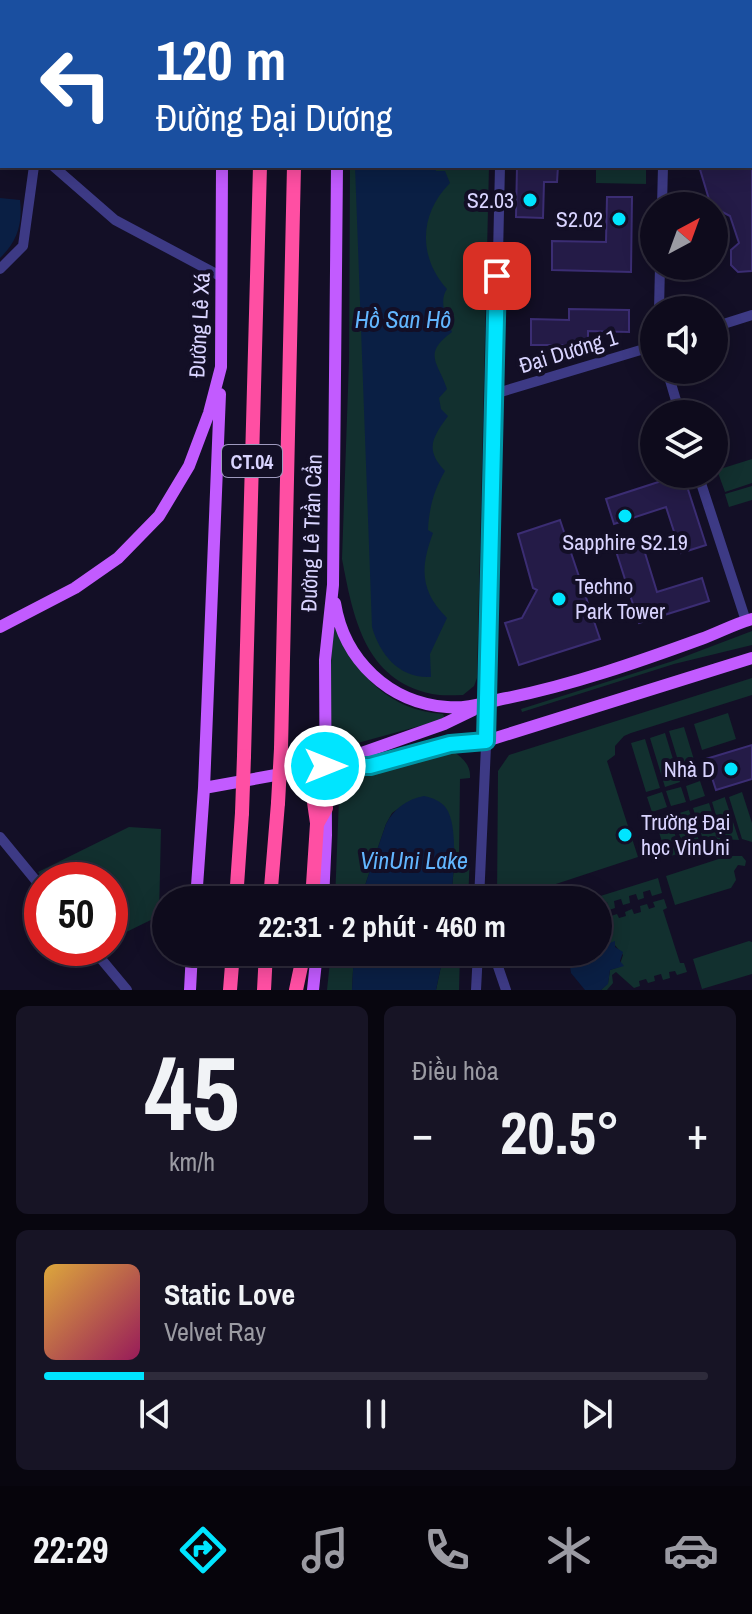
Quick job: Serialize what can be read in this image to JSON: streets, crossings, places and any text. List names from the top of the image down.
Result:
{
  "streets": {
    "highway": ["CT.04"],
    "main road": ["Đường Lê Xá", "Đường Lê Trần Cẩn"],
    "street": ["Đại Dương 1"]
  },
  "water": ["Hồ San Hô", "VinUni Lake"],
  "places": [
    "S2.03",
    "S2.02",
    "Sapphire S2.19",
    "Techno Park Tower",
    "Nhà D",
    "Trường Đại học VinUni"
  ],
  "north": "top right",
  "page": {
    "turn": ["120 m", "Đường Đại Dương"],
    "limit": "50",
    "trip": "22:31 · 2 phút · 460 m",
    "tile": [
      ["45", "km/h"],
      "Điều hòa"
    ],
    "heat": ["−", "20.5°", "+"],
    "song": ["Static Love", "Velvet Ray"],
    "tabs": "22:29"
  }
}
